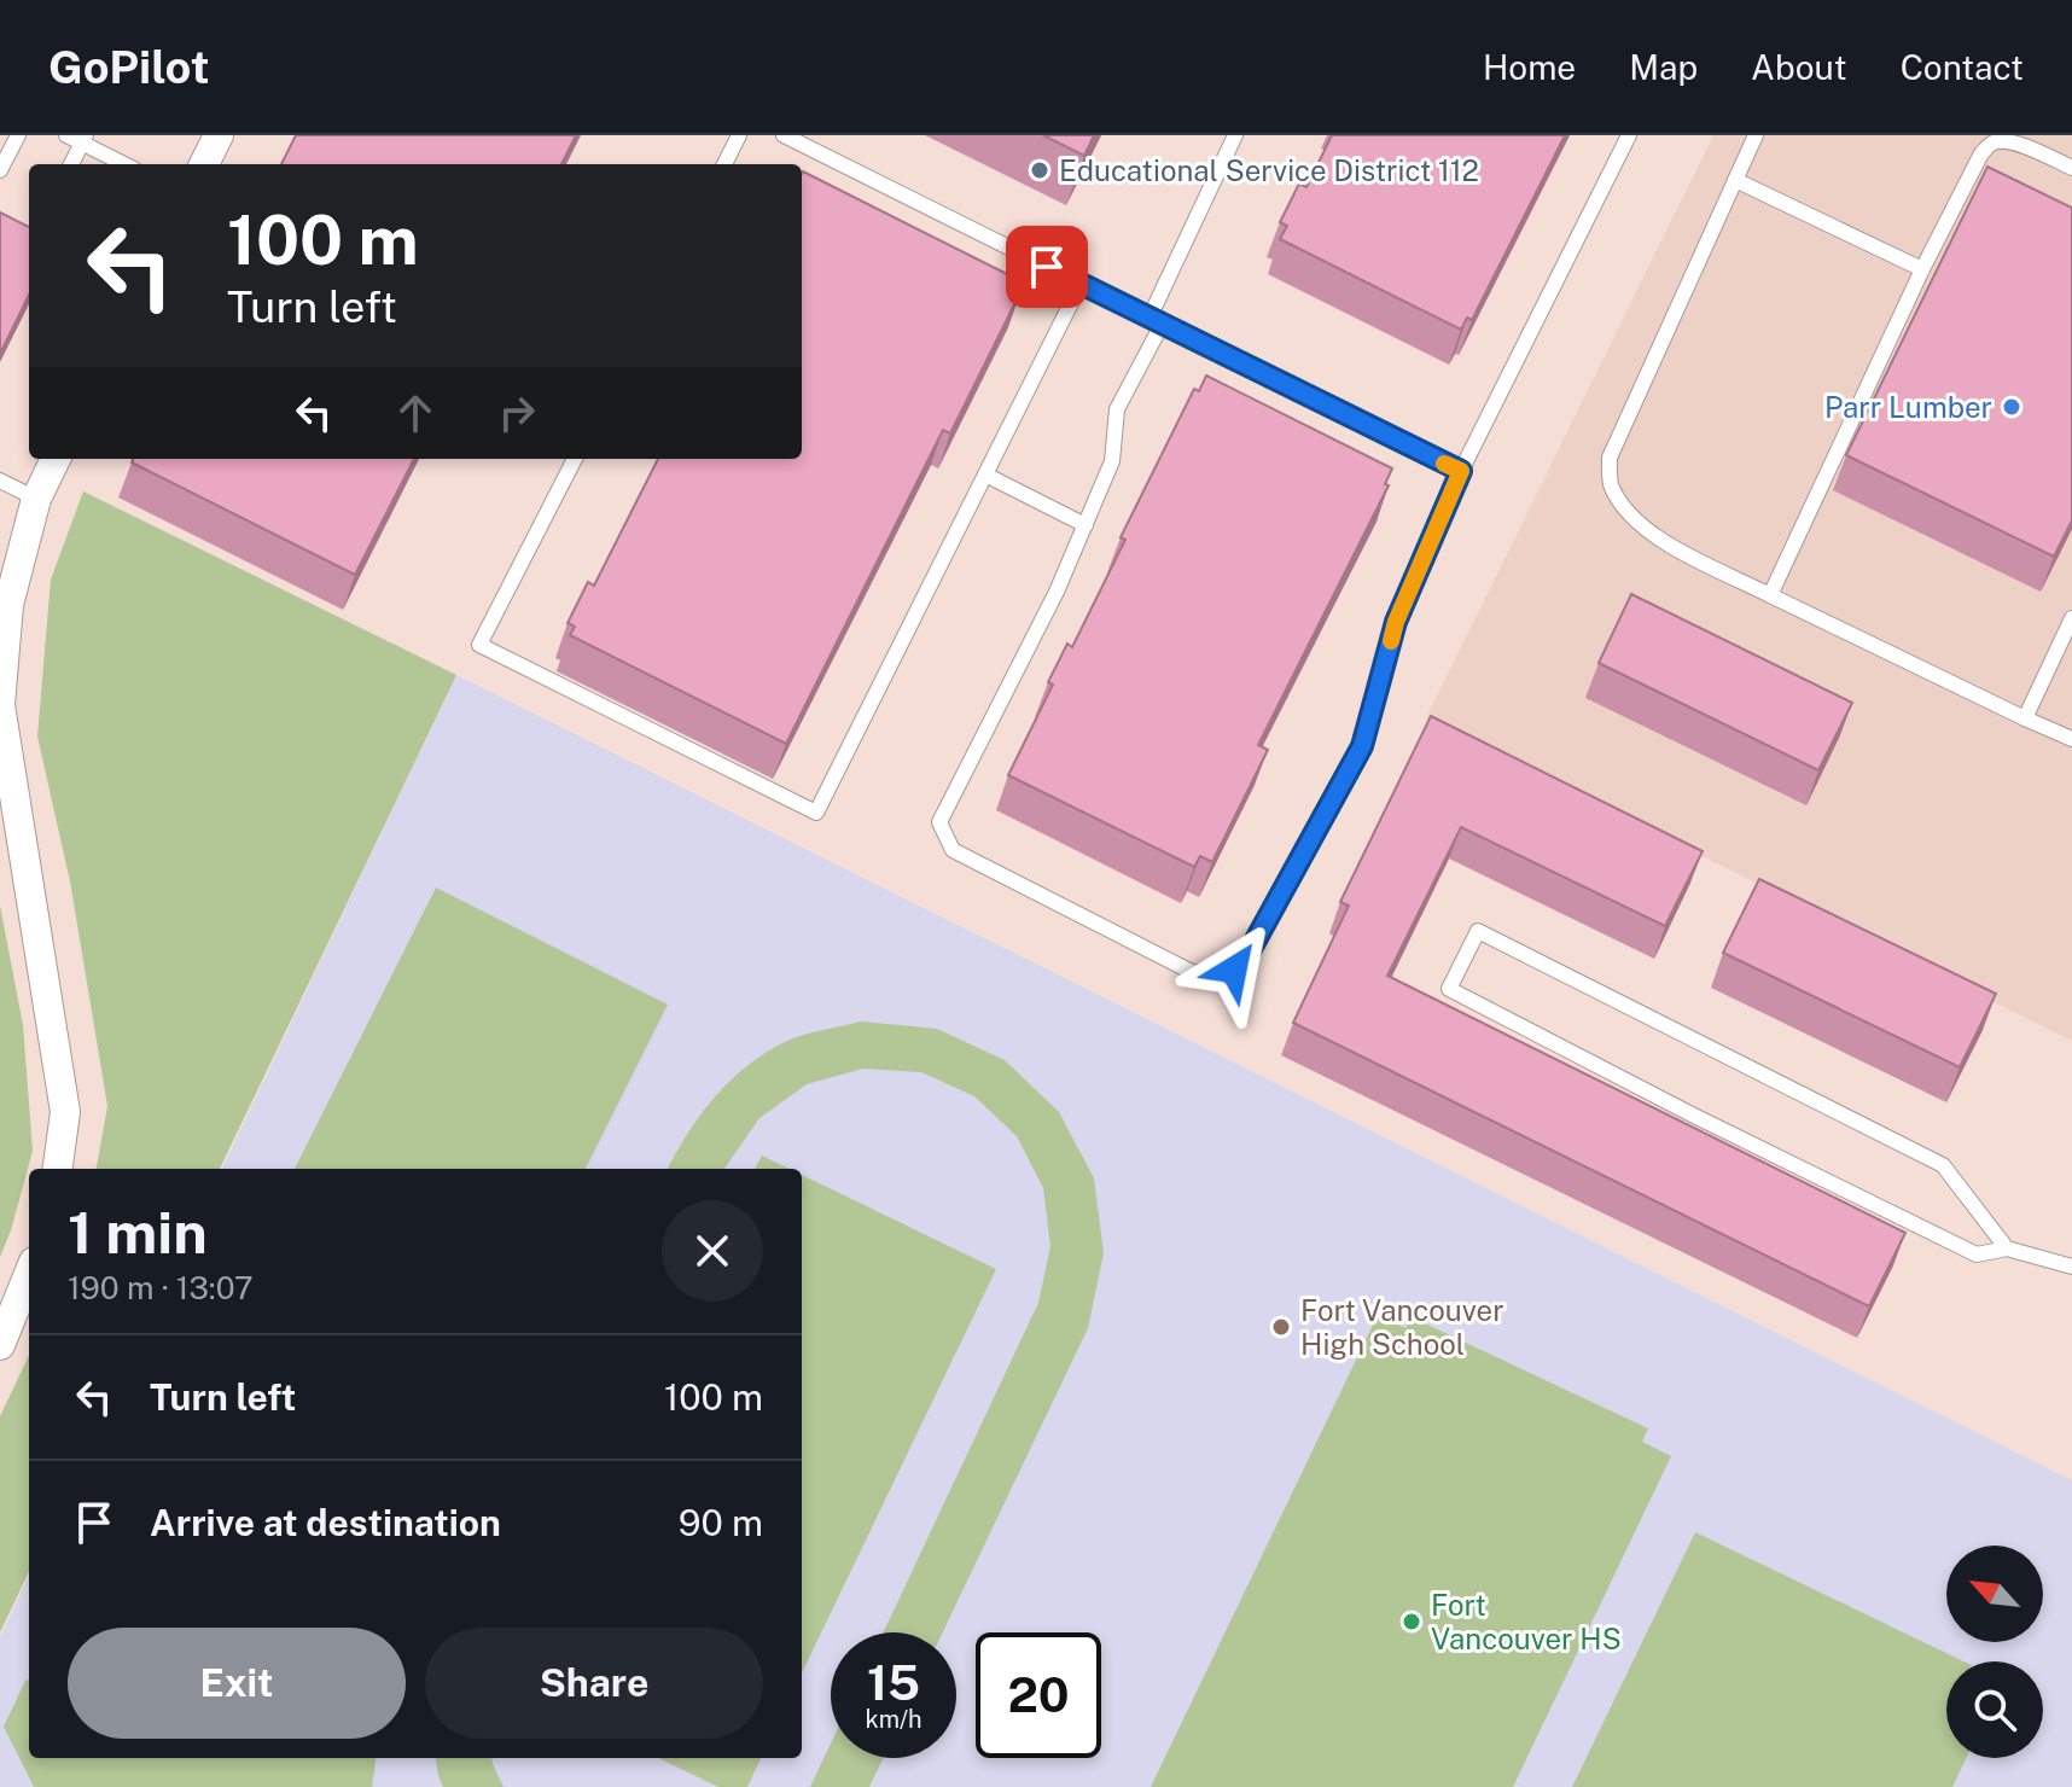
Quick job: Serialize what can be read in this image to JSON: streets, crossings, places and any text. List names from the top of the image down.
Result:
{
  "places": [
    "Educational Service District 112",
    "Parr Lumber",
    "Fort Vancouver High School",
    "Fort Vancouver HS"
  ],
  "north": "top left",
  "page": {
    "header": "GoPilot",
    "nav": [
      "Home",
      "Map",
      "About",
      "Contact"
    ],
    "turn": ["100 m", "Turn left"],
    "heading": ["1 min", "190 m · 13:07"],
    "list": [
      {
        "name": "Turn left",
        "value": "100 m"
      },
      {
        "name": "Arrive at destination",
        "value": "90 m"
      }
    ],
    "buttons": ["Exit", "Share"],
    "speed": "15 km/h",
    "limit": "20"
  }
}
